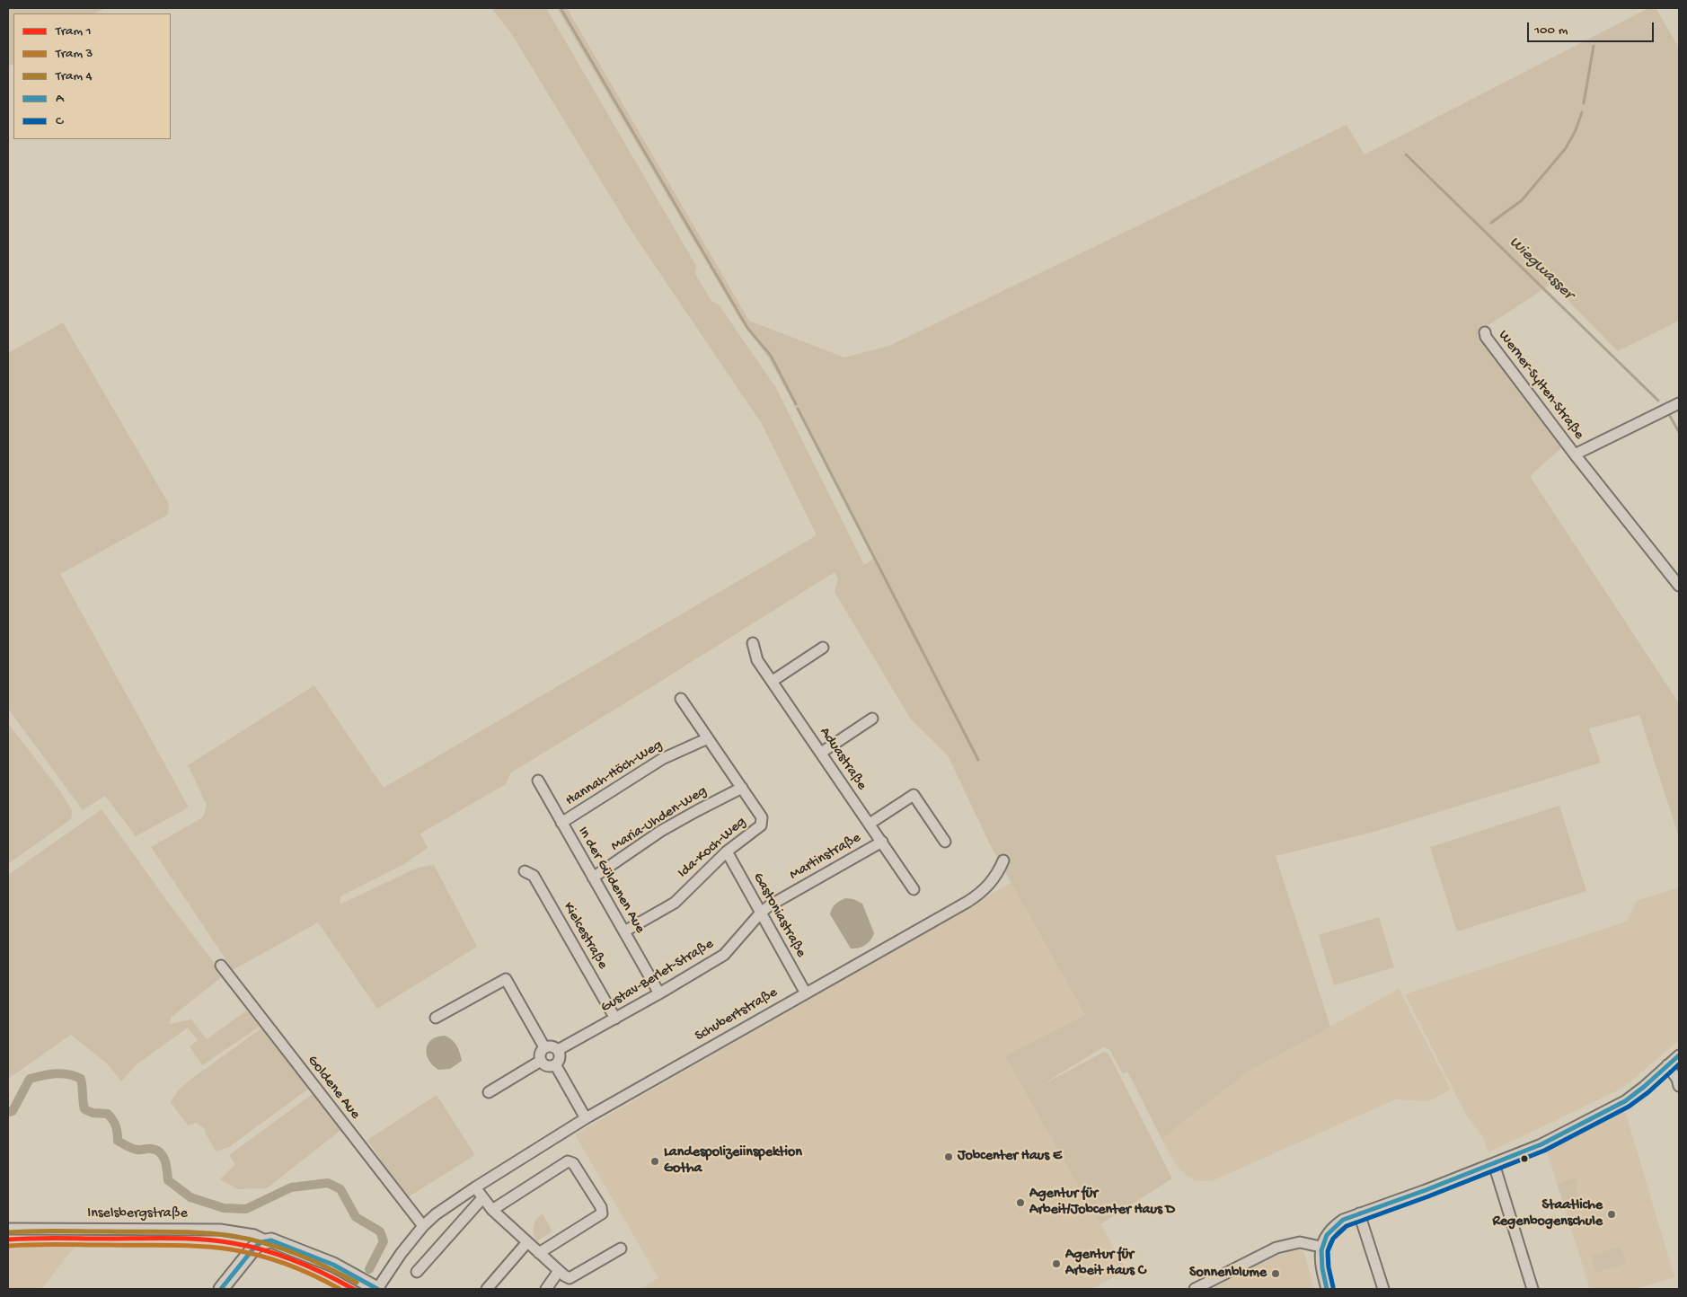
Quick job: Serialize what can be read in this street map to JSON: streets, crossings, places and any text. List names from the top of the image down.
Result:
{
  "streets": {
    "street": [
      "Werner-Sylten-Straße",
      "Aduastraße",
      "Hannah-Höch-Weg",
      "Maria-Uhden-Weg",
      "Ida-Koch-Weg",
      "Martinstraße",
      "In der Güldenen Aue",
      "Gastoniastraße",
      "Kielcestraße",
      "Gustav-Berlet-Straße",
      "Schubertstraße",
      "Goldene Aue",
      "Inselsbergstraße"
    ]
  },
  "crossings": [
    ["Aduastraße", "Martinstraße"],
    ["Hannah-Höch-Weg", "Ida-Koch-Weg"],
    ["Hannah-Höch-Weg", "In der Güldenen Aue"],
    ["Maria-Uhden-Weg", "Ida-Koch-Weg"],
    ["Maria-Uhden-Weg", "In der Güldenen Aue"],
    ["Ida-Koch-Weg", "In der Güldenen Aue"],
    ["Ida-Koch-Weg", "Gastoniastraße"],
    ["Martinstraße", "Gastoniastraße"],
    ["Martinstraße", "Gustav-Berlet-Straße"],
    ["In der Güldenen Aue", "Gustav-Berlet-Straße"],
    ["Gastoniastraße", "Gustav-Berlet-Straße"],
    ["Gastoniastraße", "Schubertstraße"],
    ["Kielcestraße", "Gustav-Berlet-Straße"],
    ["Schubertstraße", "Goldene Aue"]
  ],
  "water": ["Wiegwasser"],
  "places": [
    "Jobcenter Haus E",
    "Landespolizeiinspektion Gotha",
    "Agentur für Arbeit/Jobcenter Haus D",
    "Staatliche Regenbogenschule",
    "Agentur für Arbeit Haus C",
    "Sonnenblume"
  ],
  "lines": [
    "transit line A",
    "transit line C",
    "tram line 4",
    "tram line 1",
    "tram line 3"
  ],
  "legend": [
    "Tram 1",
    "Tram 3",
    "Tram 4",
    "A",
    "C"
  ],
  "scale_bar": "100 m"
}
